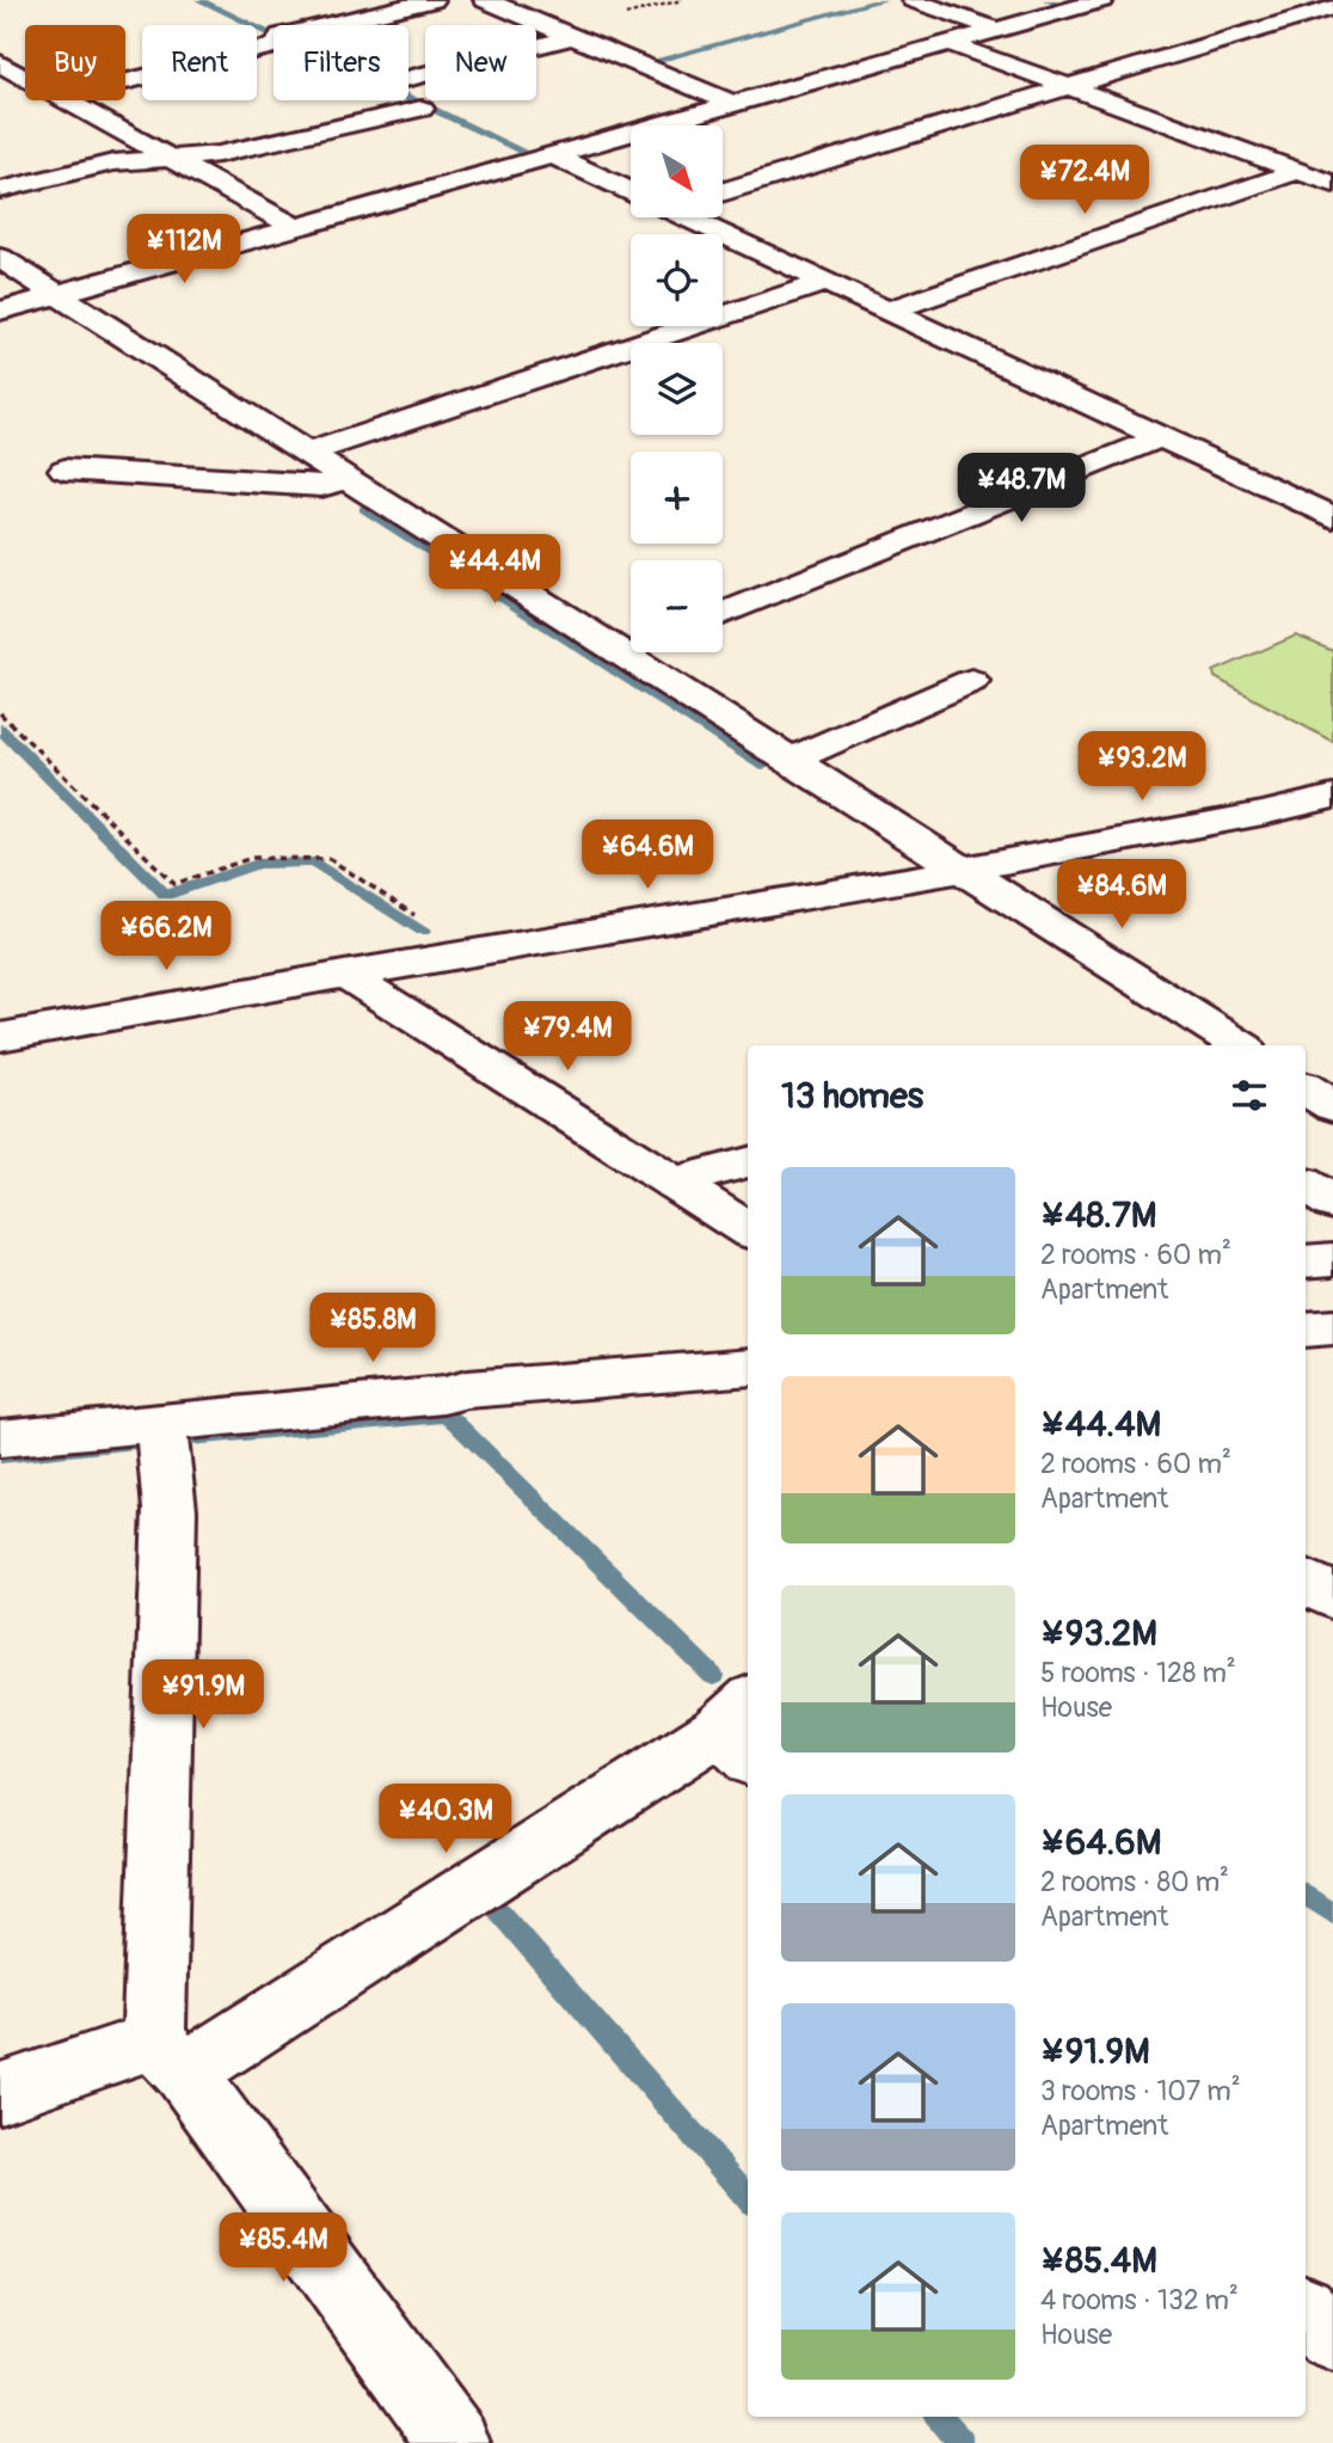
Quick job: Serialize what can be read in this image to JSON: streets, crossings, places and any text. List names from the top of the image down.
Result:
{
  "north": "bottom right",
  "page": {
    "chip": [
      "Buy",
      "Rent",
      "Filters",
      "New"
    ],
    "map_buttons": ["+", "−"],
    "price": [
      "¥72.4M",
      "¥112M",
      "¥48.7M",
      "¥44.4M",
      "¥93.2M",
      "¥64.6M",
      "¥84.6M",
      "¥66.2M",
      "¥79.4M",
      "¥85.8M",
      "¥91.9M",
      "¥40.3M",
      "¥85.4M"
    ],
    "heading": "13 homes",
    "list": [
      {
        "name": "¥48.7M",
        "note": "2 rooms · 60 m² · Apartment"
      },
      {
        "name": "¥44.4M",
        "note": "2 rooms · 60 m² · Apartment"
      },
      {
        "name": "¥93.2M",
        "note": "5 rooms · 128 m² · House"
      },
      {
        "name": "¥64.6M",
        "note": "2 rooms · 80 m² · Apartment"
      },
      {
        "name": "¥91.9M",
        "note": "3 rooms · 107 m² · Apartment"
      },
      {
        "name": "¥85.4M",
        "note": "4 rooms · 132 m² · House"
      }
    ]
  }
}
